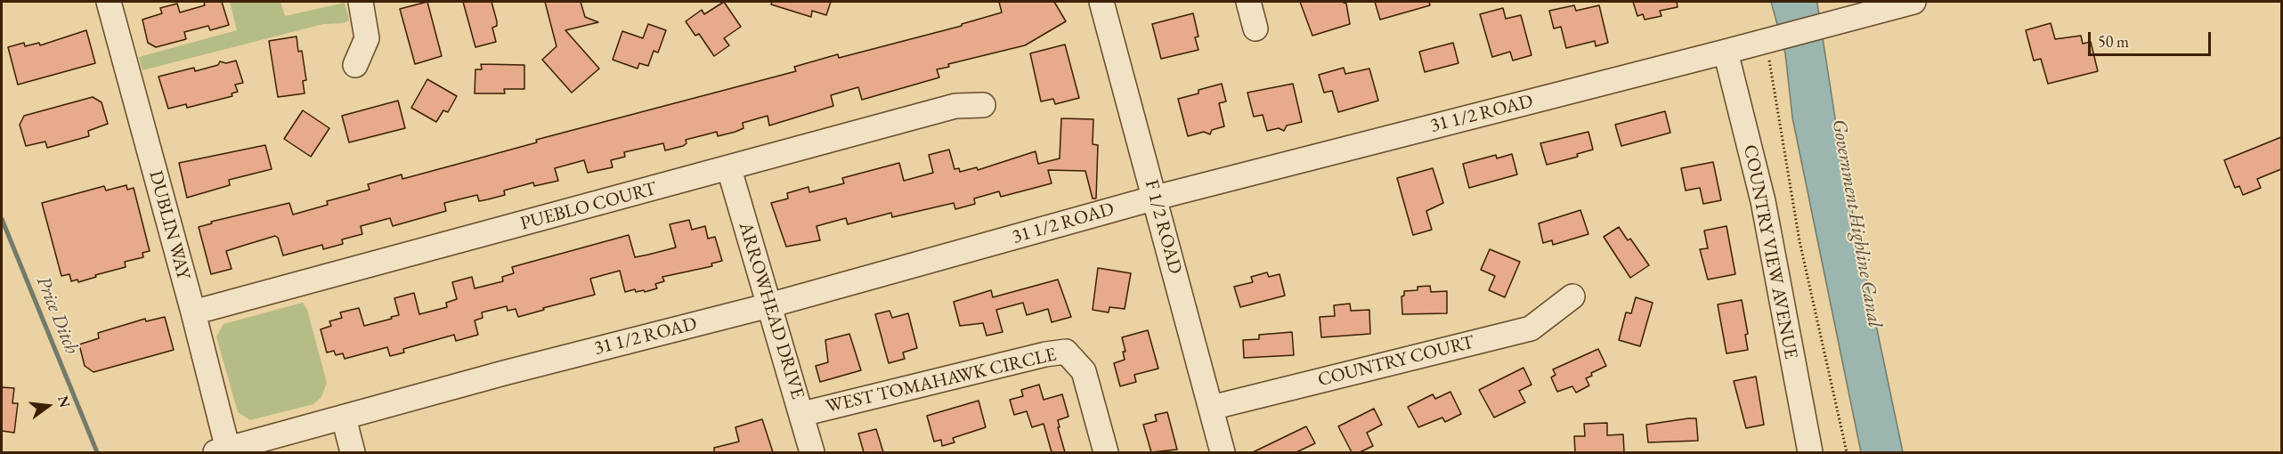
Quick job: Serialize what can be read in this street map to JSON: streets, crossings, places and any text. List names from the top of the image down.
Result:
{
  "streets": {
    "street": [
      "31 1/2 ROAD",
      "PUEBLO COURT",
      "DUBLIN WAY",
      "F 1/2 ROAD",
      "COUNTRY VIEW AVENUE",
      "ARROWHEAD DRIVE",
      "COUNTRY COURT",
      "WEST TOMAHAWK CIRCLE"
    ]
  },
  "crossings": [
    ["31 1/2 ROAD", "DUBLIN WAY"],
    ["31 1/2 ROAD", "F 1/2 ROAD"],
    ["31 1/2 ROAD", "COUNTRY VIEW AVENUE"],
    ["31 1/2 ROAD", "ARROWHEAD DRIVE"],
    ["PUEBLO COURT", "DUBLIN WAY"],
    ["PUEBLO COURT", "ARROWHEAD DRIVE"],
    ["F 1/2 ROAD", "COUNTRY COURT"],
    ["ARROWHEAD DRIVE", "WEST TOMAHAWK CIRCLE"]
  ],
  "water": ["Government Highline Canal", "Price Ditch"],
  "scale_bar": "50 m",
  "north": "right"
}
